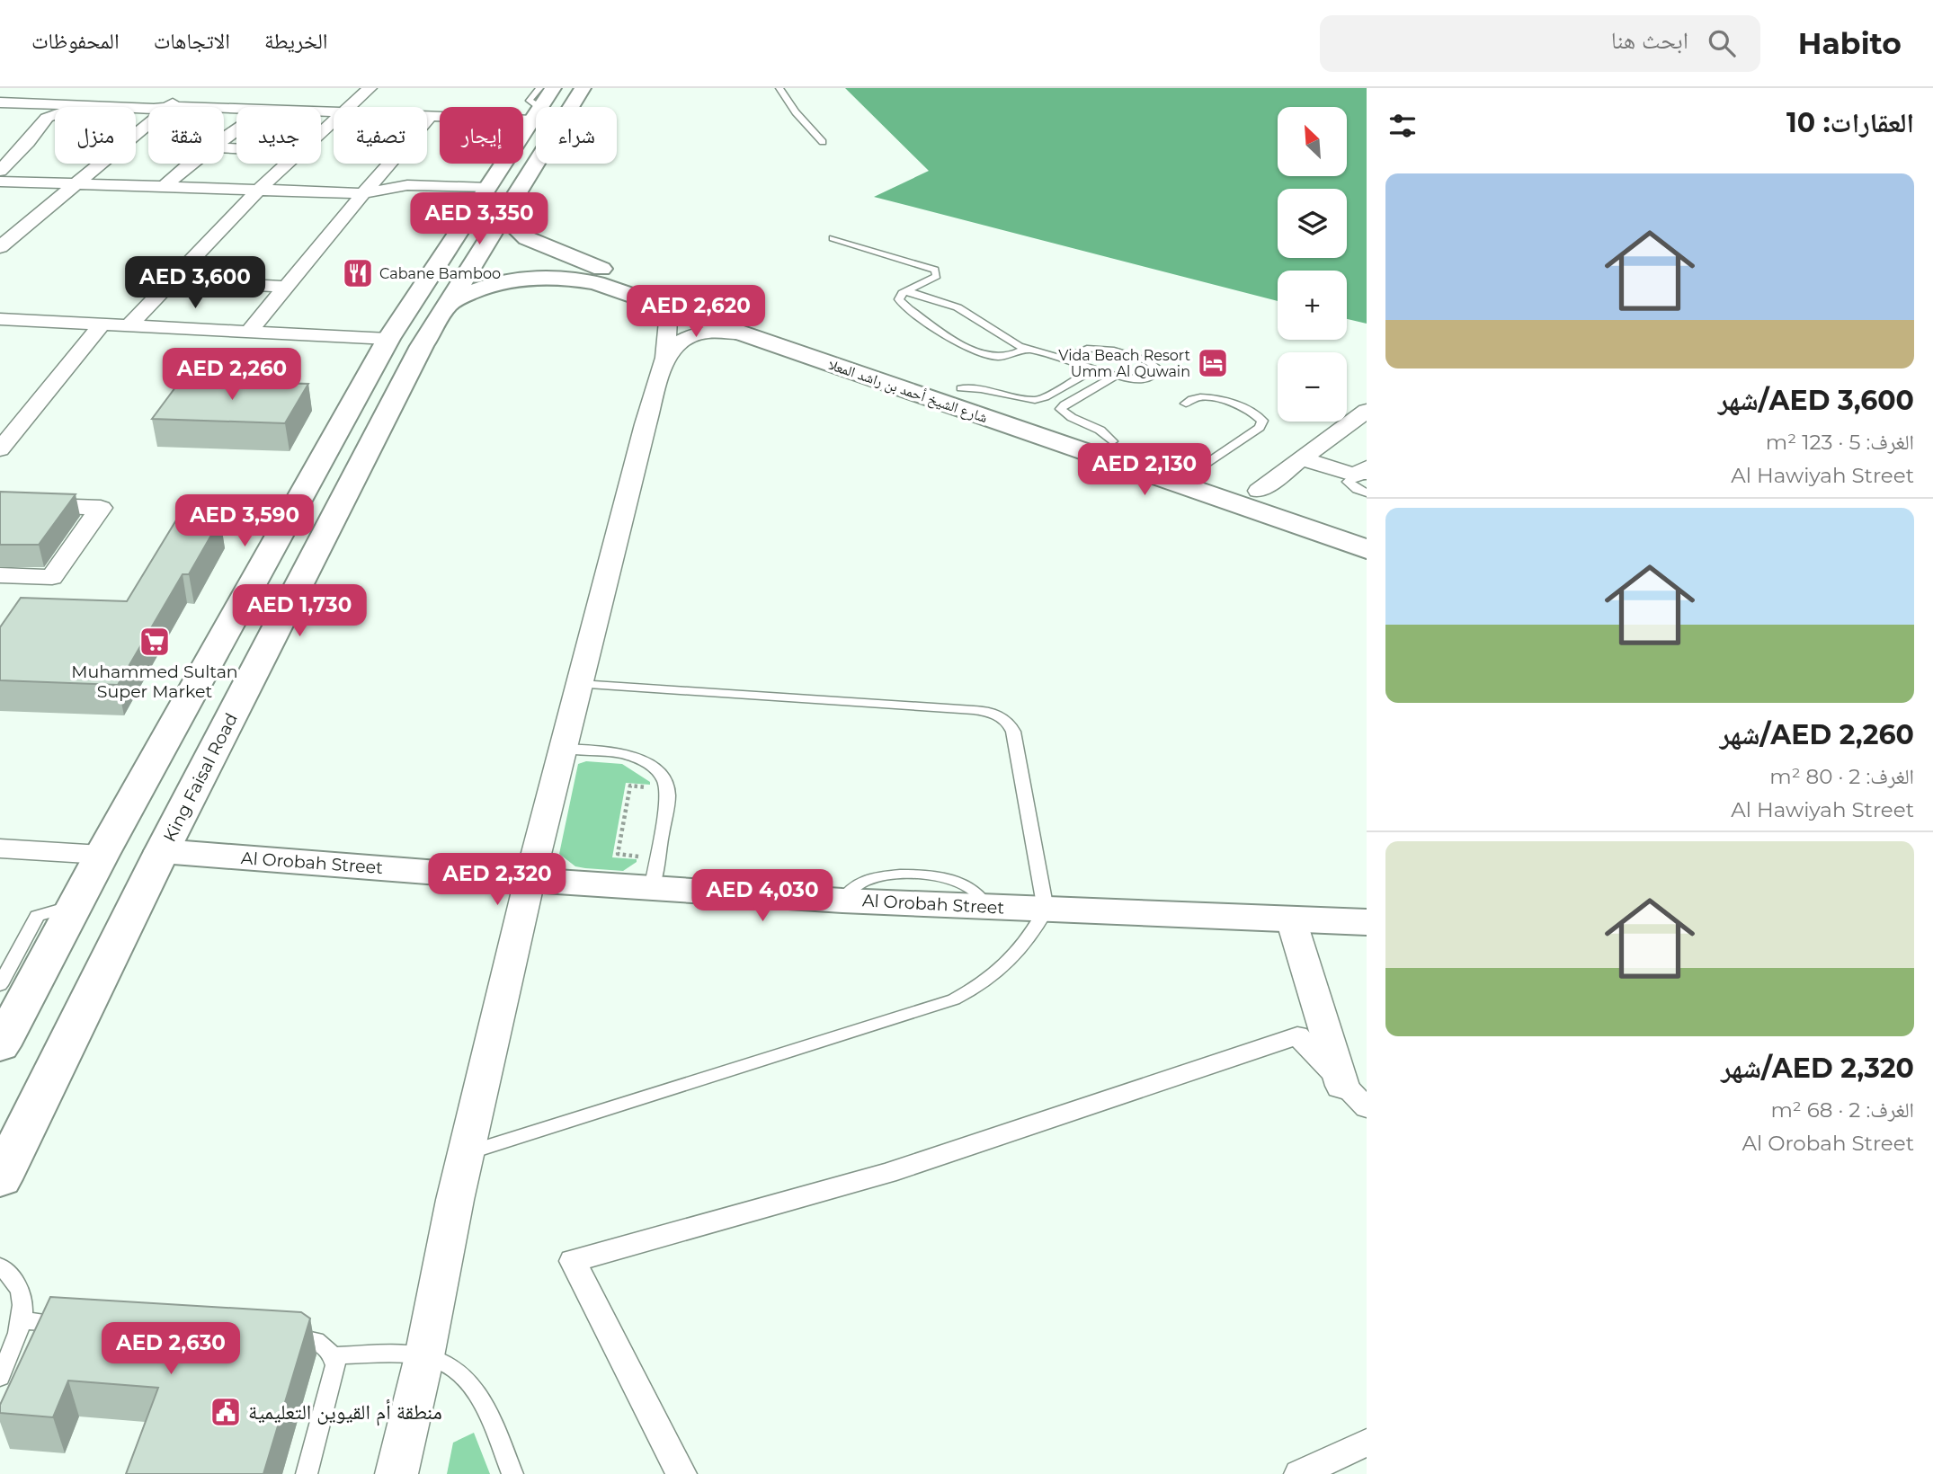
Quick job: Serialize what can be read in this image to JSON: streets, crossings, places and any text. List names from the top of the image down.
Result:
{
  "streets": {
    "main road": ["شارع الشيخ أحمد بن راشد المعلا", "King Faisal Road", "Al Orobah Street"]
  },
  "crossings": [
    ["شارع الشيخ أحمد بن راشد المعلا", "King Faisal Road"],
    ["King Faisal Road", "Al Orobah Street"]
  ],
  "places": {
    "restaurant": ["Cabane Bamboo"],
    "hotel": ["Vida Beach Resort Umm Al Quwain"],
    "supermarket": ["Muhammed Sultan Super Market"],
    "public building": ["منطقة أم القيوين التعليمية"]
  },
  "north": "top left",
  "page": {
    "header": "Habito",
    "search": "ابحث هنا",
    "nav": ["الخريطة", "الاتجاهات", "المحفوظات"],
    "heading": "العقارات: 10",
    "map_buttons": ["+", "−"],
    "chip": [
      "شراء",
      "إيجار",
      "تصفية",
      "جديد",
      "شقة",
      "منزل"
    ],
    "list": [
      {
        "name": "AED 3,600/شهر",
        "note": "الغرف: 5 · 123 m² · Al Hawiyah Street"
      },
      {
        "name": "AED 2,260/شهر",
        "note": "الغرف: 2 · 80 m² · Al Hawiyah Street"
      },
      {
        "name": "AED 2,320/شهر",
        "note": "الغرف: 2 · 68 m² · Al Orobah Street"
      }
    ],
    "price": [
      "AED 3,350",
      "AED 3,600",
      "AED 2,620",
      "AED 2,260",
      "AED 2,130",
      "AED 3,590",
      "AED 1,730",
      "AED 2,320",
      "AED 4,030",
      "AED 2,630"
    ]
  }
}
